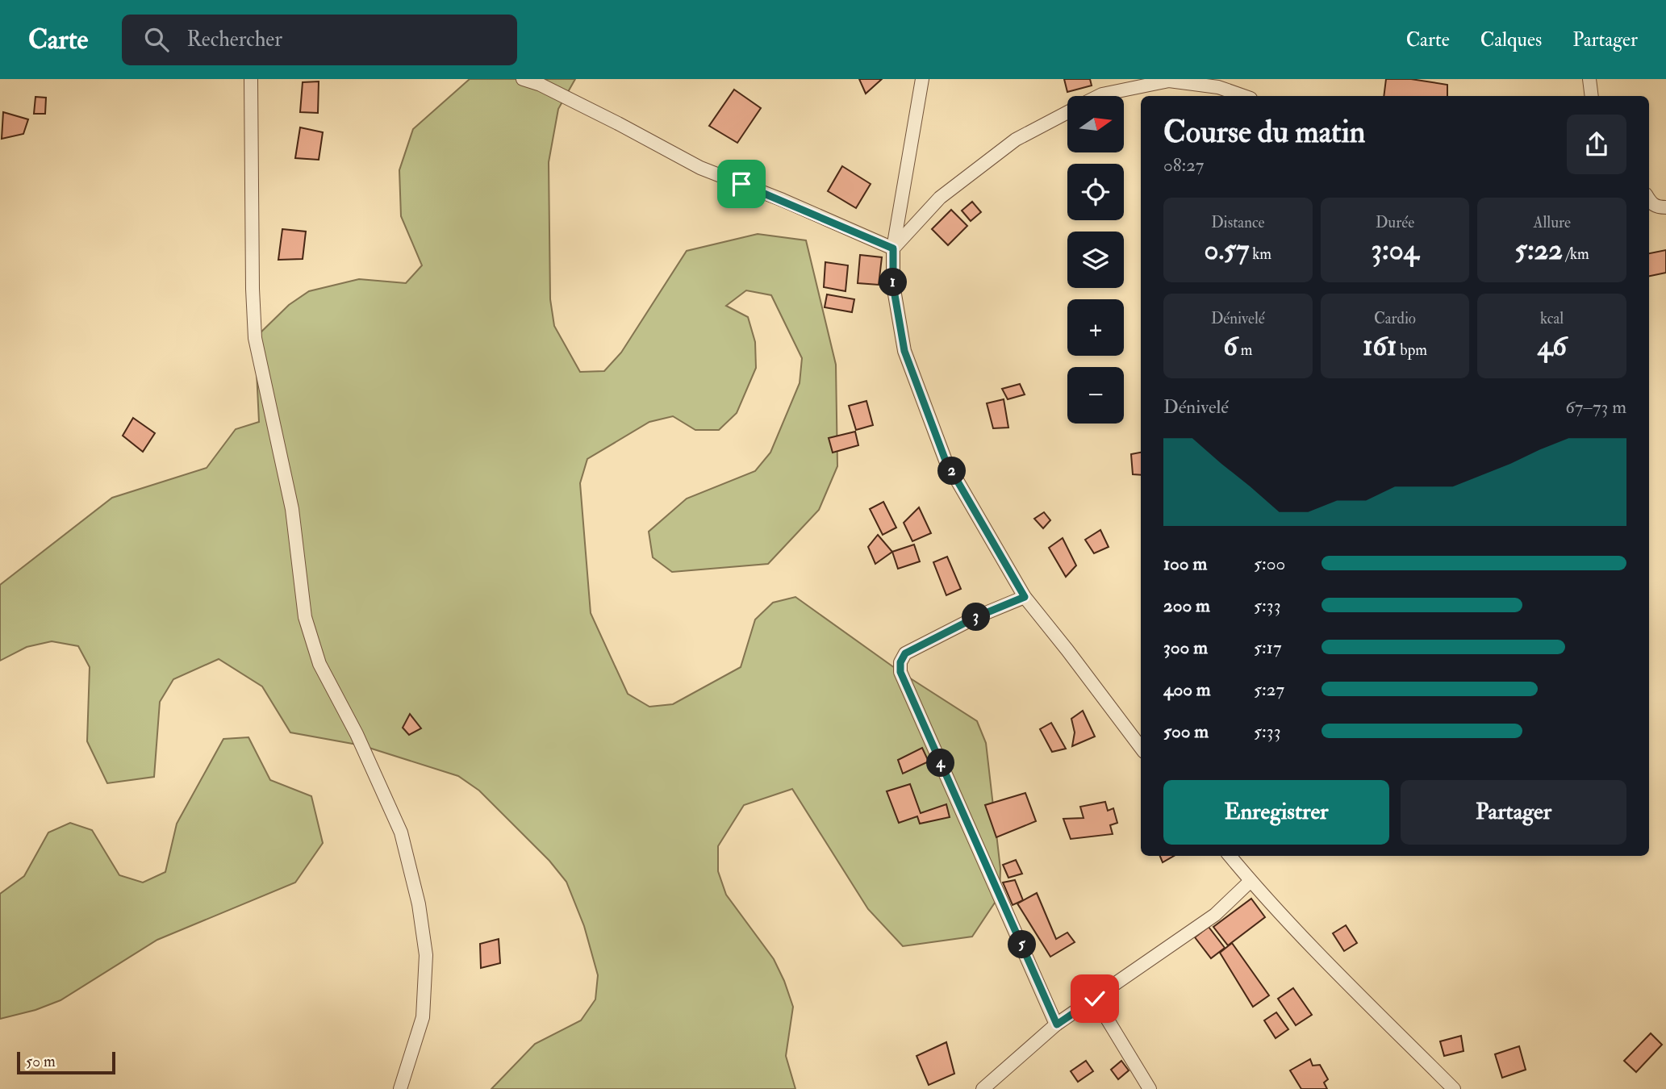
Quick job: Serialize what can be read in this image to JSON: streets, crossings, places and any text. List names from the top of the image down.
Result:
{
  "scale_bar": "50 m",
  "north": "right",
  "page": {
    "header": "Carte",
    "search": "Rechercher",
    "nav": ["Carte", "Calques", "Partager"],
    "map_buttons": ["+", "−"],
    "heading": ["Course du matin", "08:27"],
    "stats": [
      ["Distance", "0.57 km"],
      ["Durée", "3:04"],
      ["Allure", "5:22 /km"],
      ["Dénivelé", "6 m"],
      ["Cardio", "161 bpm"],
      ["kcal", "46"]
    ],
    "pins": [
      "1",
      "2",
      "3",
      "4",
      "5"
    ],
    "chart": ["Dénivelé", "67–73 m"],
    "list": [
      {
        "name": "100 m",
        "note": "5:00"
      },
      {
        "name": "200 m",
        "note": "5:33"
      },
      {
        "name": "300 m",
        "note": "5:17"
      },
      {
        "name": "400 m",
        "note": "5:27"
      },
      {
        "name": "500 m",
        "note": "5:33"
      }
    ],
    "buttons": ["Enregistrer", "Partager"],
    "scale": "50 m"
  }
}
